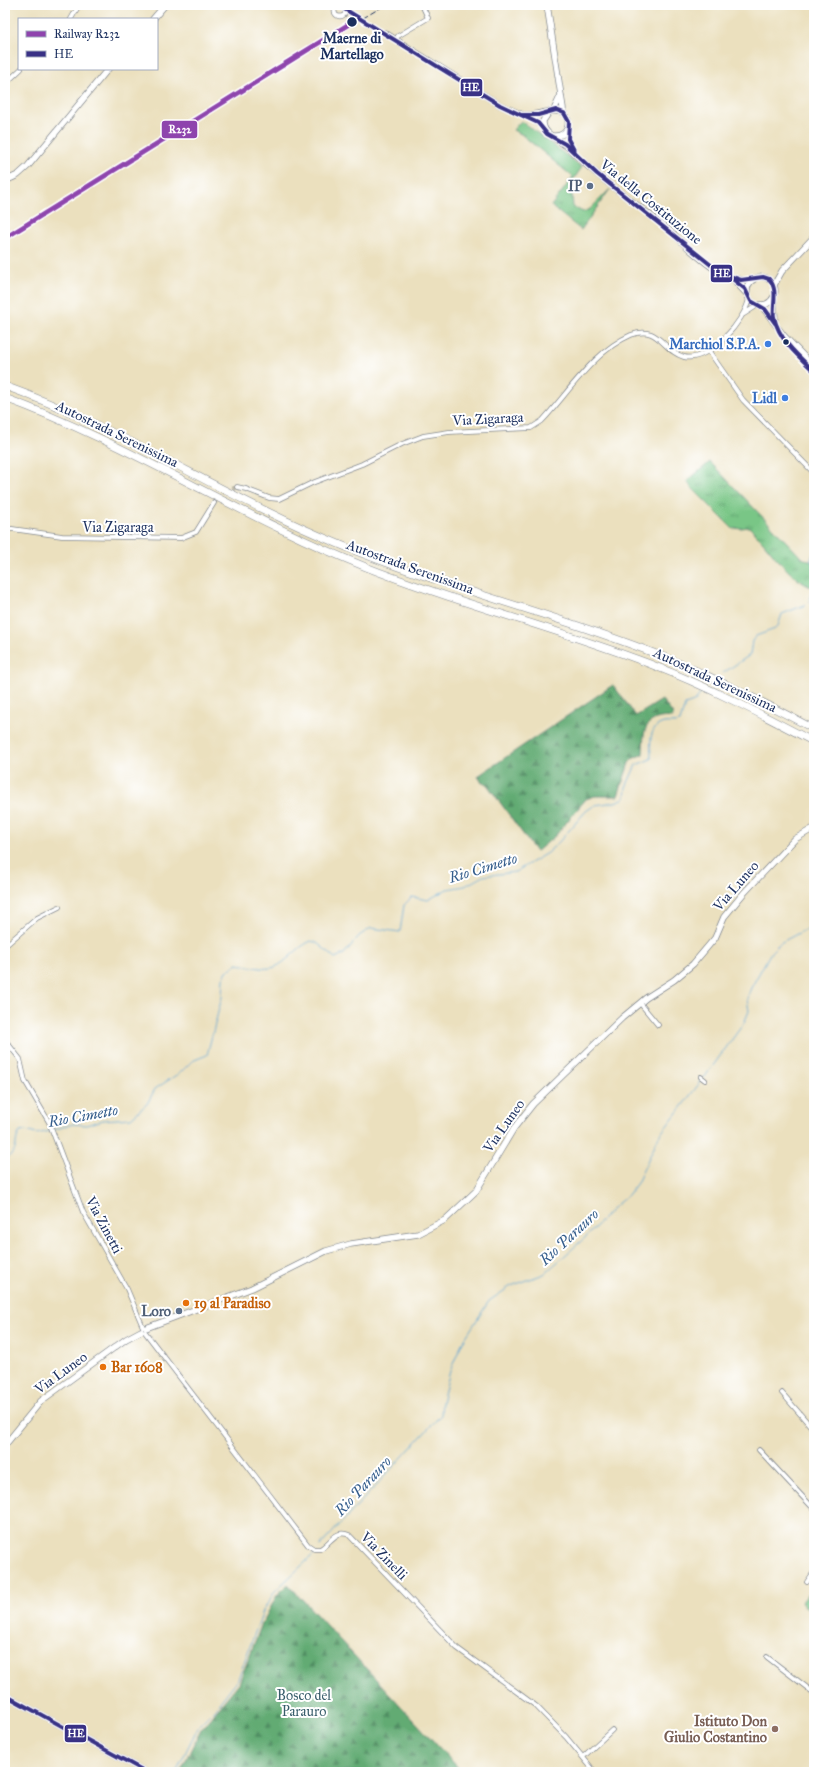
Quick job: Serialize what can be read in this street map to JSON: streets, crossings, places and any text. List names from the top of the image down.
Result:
{
  "streets": {
    "highway": ["Autostrada Serenissima"],
    "street": [
      "Via della Costituzione",
      "Via Zigaraga",
      "Via Luneo",
      "Via Zinetti",
      "Via Zinelli"
    ]
  },
  "crossings": [
    ["Via della Costituzione", "Via Zigaraga"],
    ["Via Luneo", "Via Zinetti"],
    ["Via Luneo", "Via Zinelli"],
    ["Via Zinetti", "Via Zinelli"]
  ],
  "water": ["Rio Cimetto", "Rio Parauro"],
  "parks": ["Bosco del Parauro"],
  "places": [
    "Maerne di Martellago",
    "IP",
    "Marchiol S.P.A.",
    "Lidl",
    "19 al Paradiso",
    "Loro",
    "Bar 1608",
    "Istituto Don Giulio Costantino"
  ],
  "lines": ["transit line HE", "rail line R232"],
  "legend": ["Railway R232", "HE"]
}
